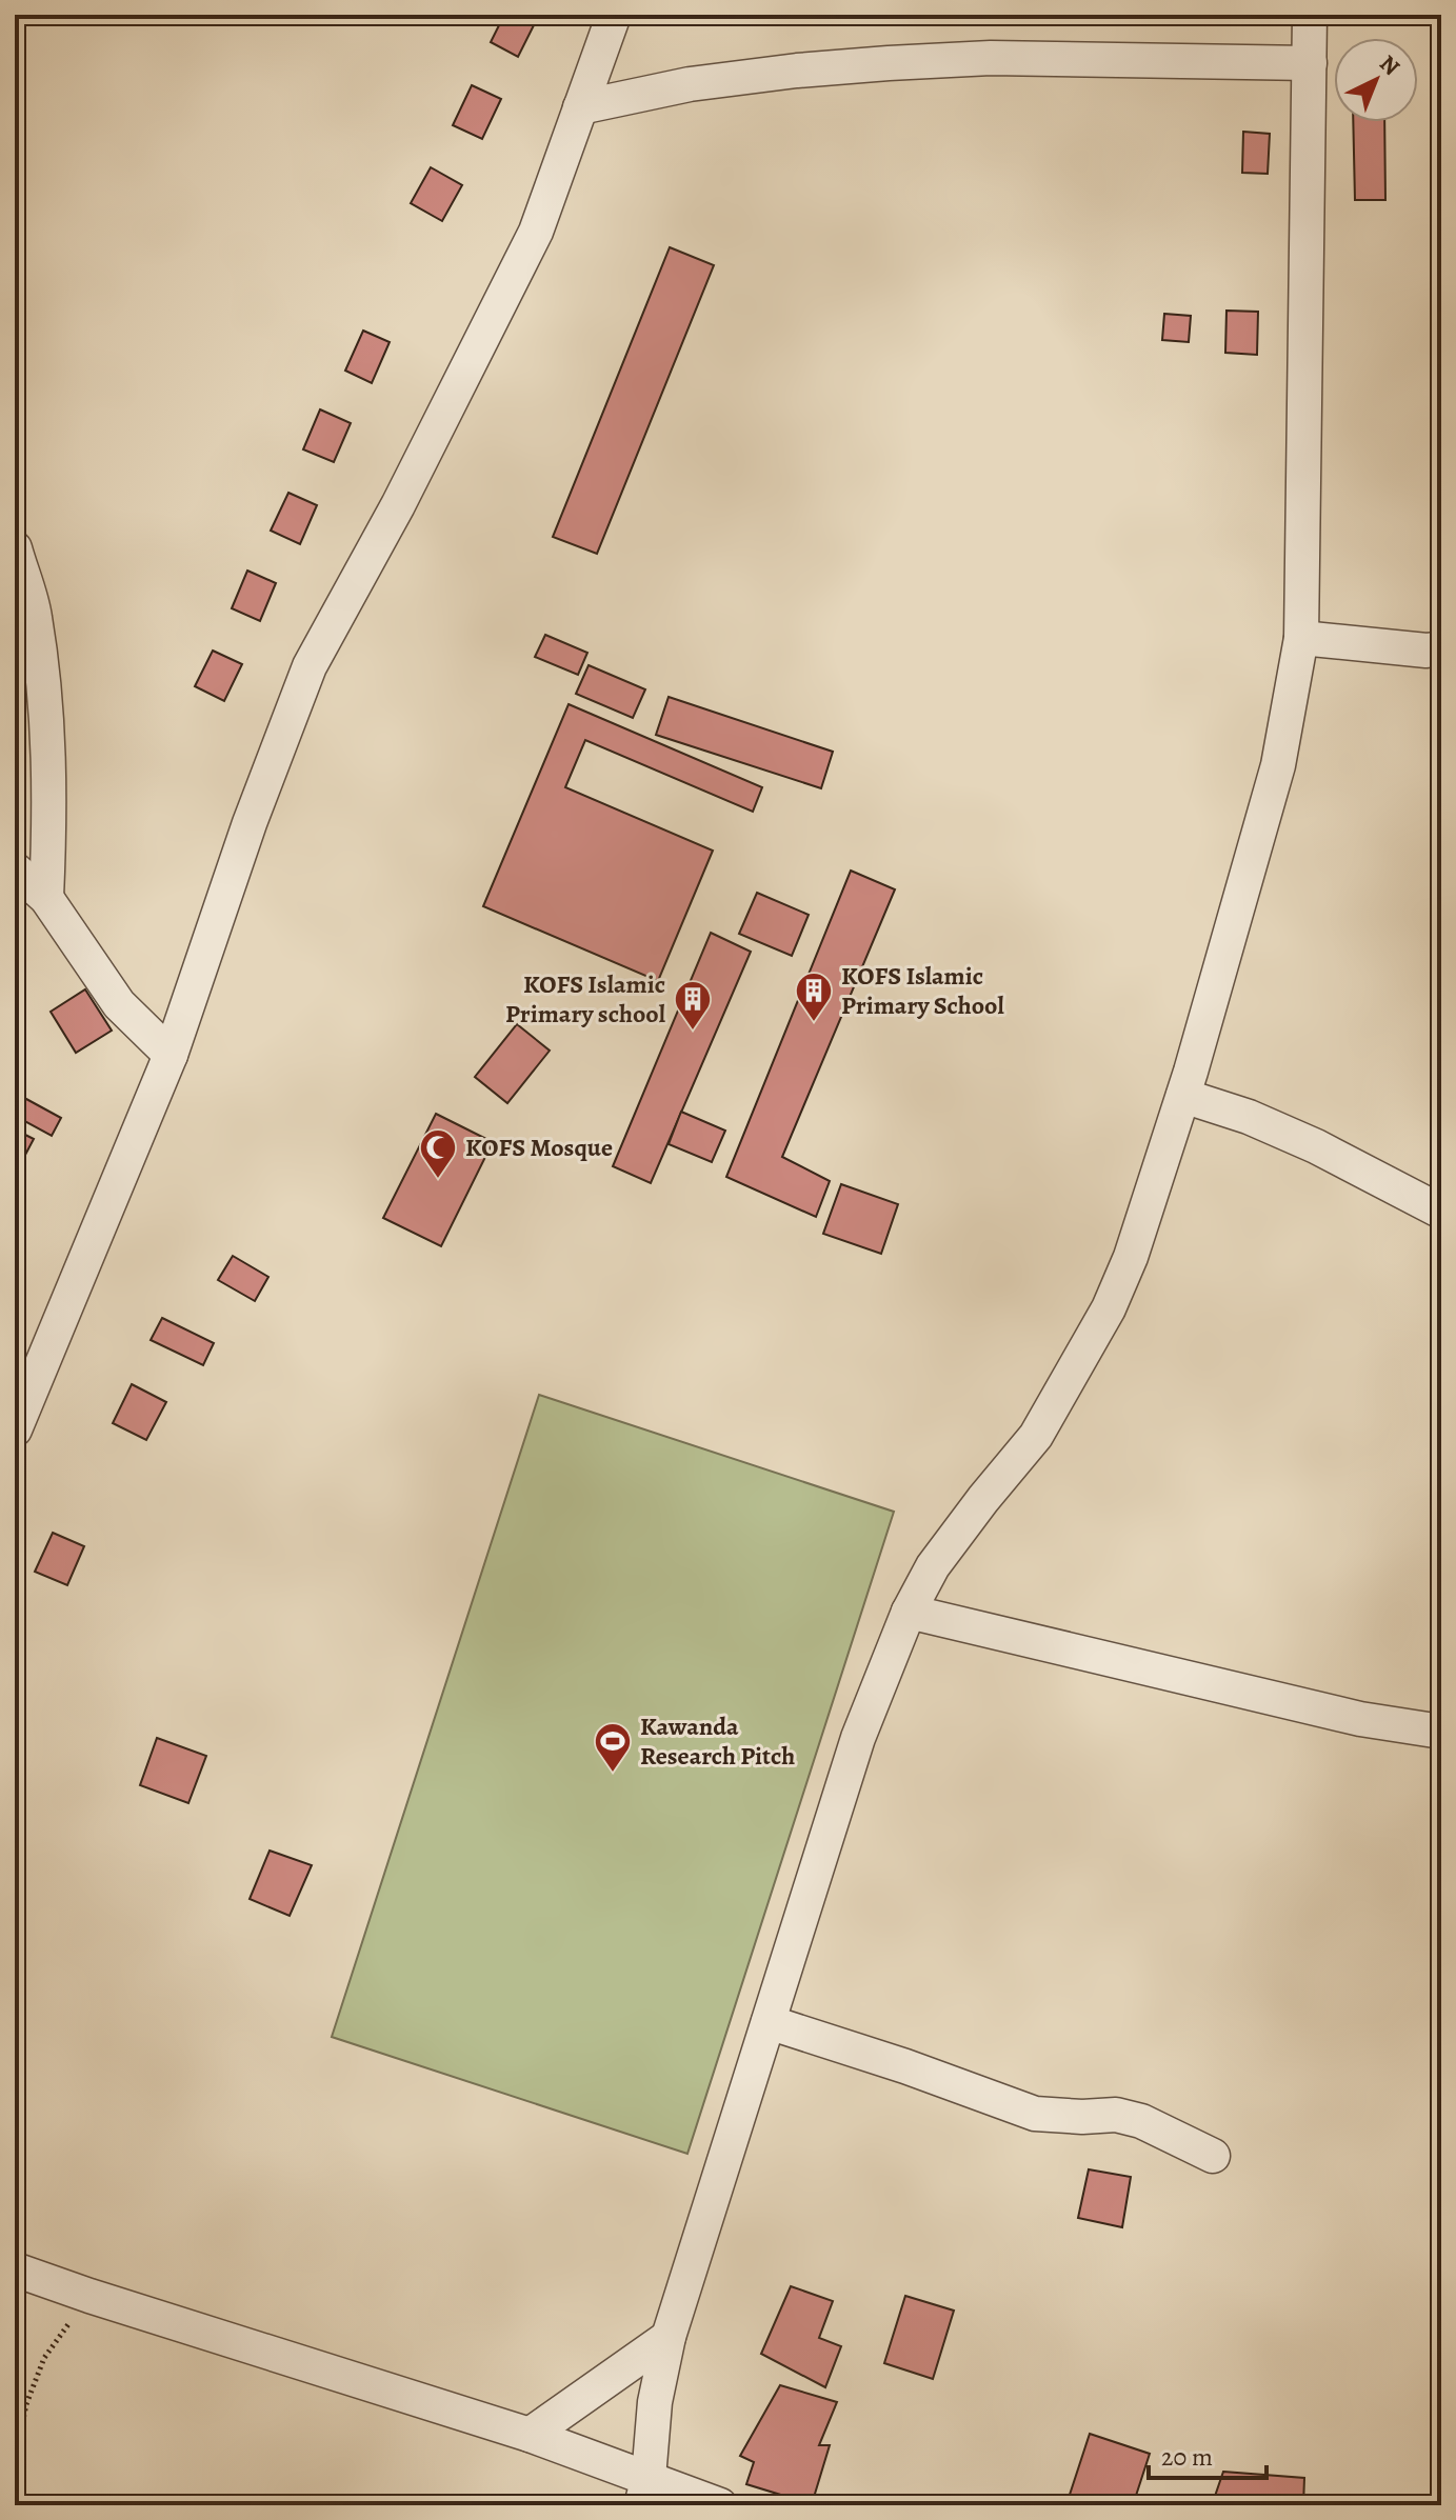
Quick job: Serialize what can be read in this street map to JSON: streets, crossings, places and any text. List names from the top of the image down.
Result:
{
  "places": {
    "building": ["KOFS Islamic Primary School", "KOFS Islamic Primary school"],
    "mosque": ["KOFS Mosque"],
    "sports": ["Kawanda Research Pitch"]
  },
  "scale_bar": "20 m",
  "north": "top right"
}
